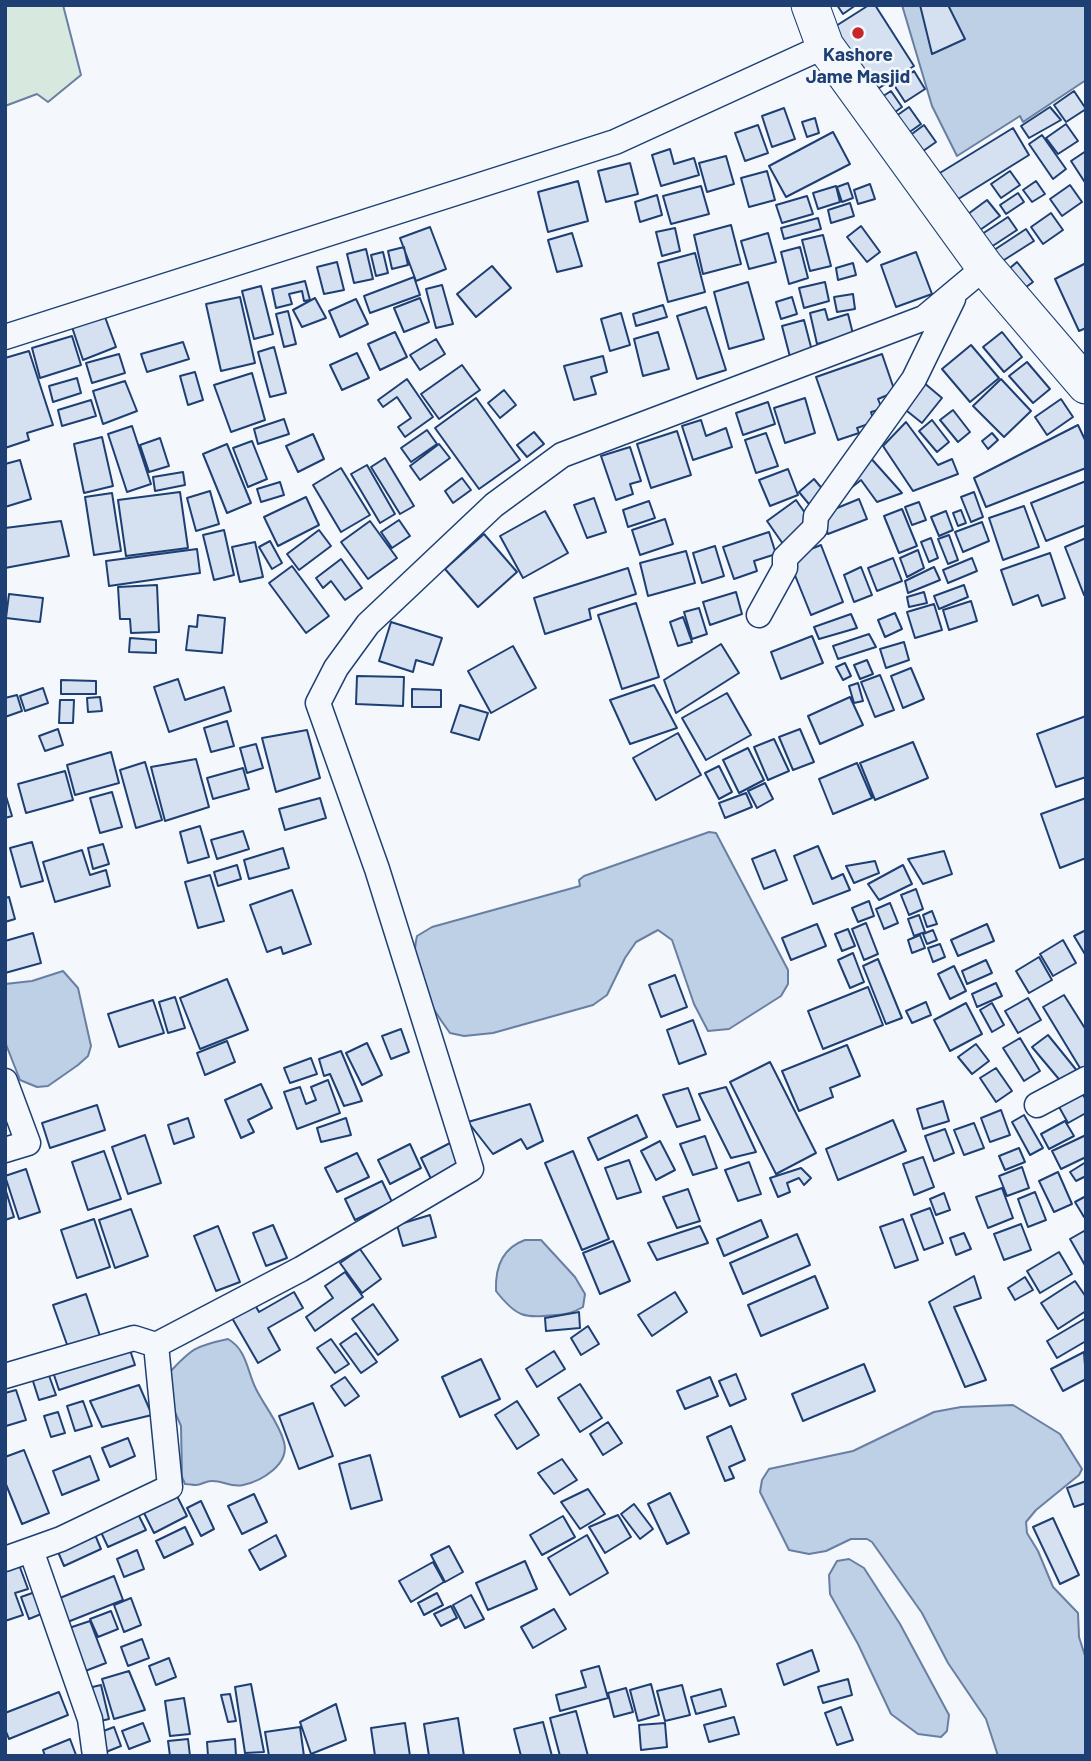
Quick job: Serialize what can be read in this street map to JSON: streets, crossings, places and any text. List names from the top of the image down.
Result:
{
  "places": ["Kashore Jame Masjid"]
}
